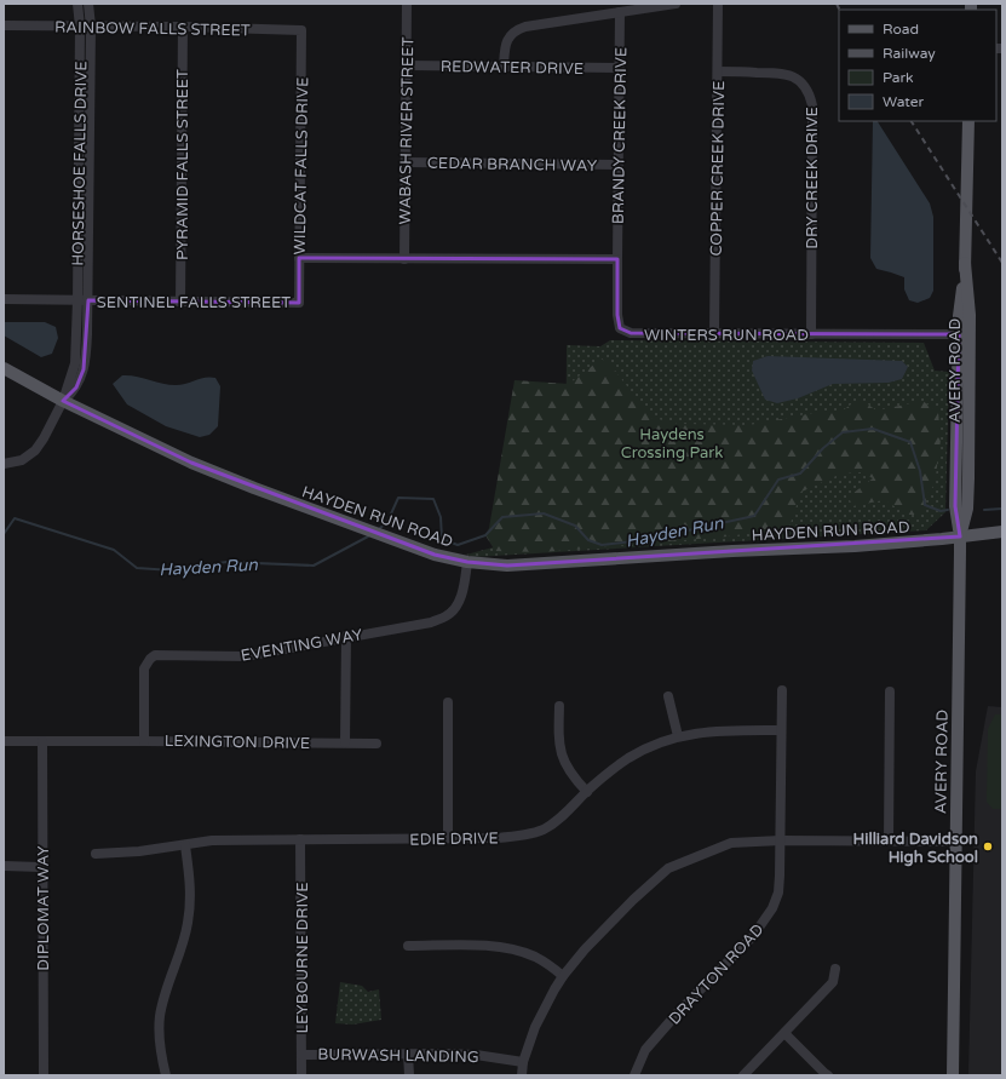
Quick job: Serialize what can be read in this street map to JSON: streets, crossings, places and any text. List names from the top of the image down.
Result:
{
  "streets": {
    "main road": ["AVERY ROAD", "HAYDEN RUN ROAD"],
    "street": [
      "RAINBOW FALLS STREET",
      "REDWATER DRIVE",
      "WABASH RIVER STREET",
      "BRANDY CREEK DRIVE",
      "HORSESHOE FALLS DRIVE",
      "CEDAR BRANCH WAY",
      "PYRAMID FALLS STREET",
      "WILDCAT FALLS DRIVE",
      "COPPER CREEK DRIVE",
      "DRY CREEK DRIVE",
      "SENTINEL FALLS STREET",
      "WINTERS RUN ROAD",
      "EVENTING WAY",
      "LEXINGTON DRIVE",
      "EDIE DRIVE",
      "DIPLOMAT WAY",
      "LEYBOURNE DRIVE",
      "DRAYTON ROAD",
      "BURWASH LANDING"
    ]
  },
  "crossings": [
    ["RAINBOW FALLS STREET", "HORSESHOE FALLS DRIVE"],
    ["RAINBOW FALLS STREET", "PYRAMID FALLS STREET"],
    ["RAINBOW FALLS STREET", "WILDCAT FALLS DRIVE"],
    ["REDWATER DRIVE", "WABASH RIVER STREET"],
    ["REDWATER DRIVE", "BRANDY CREEK DRIVE"],
    ["WABASH RIVER STREET", "CEDAR BRANCH WAY"],
    ["BRANDY CREEK DRIVE", "CEDAR BRANCH WAY"],
    ["BRANDY CREEK DRIVE", "WINTERS RUN ROAD"],
    ["HORSESHOE FALLS DRIVE", "SENTINEL FALLS STREET"],
    ["HORSESHOE FALLS DRIVE", "HAYDEN RUN ROAD"],
    ["PYRAMID FALLS STREET", "SENTINEL FALLS STREET"],
    ["WILDCAT FALLS DRIVE", "SENTINEL FALLS STREET"],
    ["COPPER CREEK DRIVE", "DRY CREEK DRIVE"],
    ["COPPER CREEK DRIVE", "WINTERS RUN ROAD"],
    ["DRY CREEK DRIVE", "WINTERS RUN ROAD"],
    ["WINTERS RUN ROAD", "AVERY ROAD"],
    ["AVERY ROAD", "HAYDEN RUN ROAD"],
    ["HAYDEN RUN ROAD", "EVENTING WAY"],
    ["EVENTING WAY", "LEXINGTON DRIVE"],
    ["LEXINGTON DRIVE", "DIPLOMAT WAY"],
    ["EDIE DRIVE", "LEYBOURNE DRIVE"],
    ["EDIE DRIVE", "DRAYTON ROAD"],
    ["LEYBOURNE DRIVE", "BURWASH LANDING"]
  ],
  "water": ["Hayden Run"],
  "parks": ["Haydens Crossing Park"],
  "places": ["Hilliard Davidson High School"],
  "legend": [
    "Road",
    "Railway",
    "Park",
    "Water"
  ]
}
